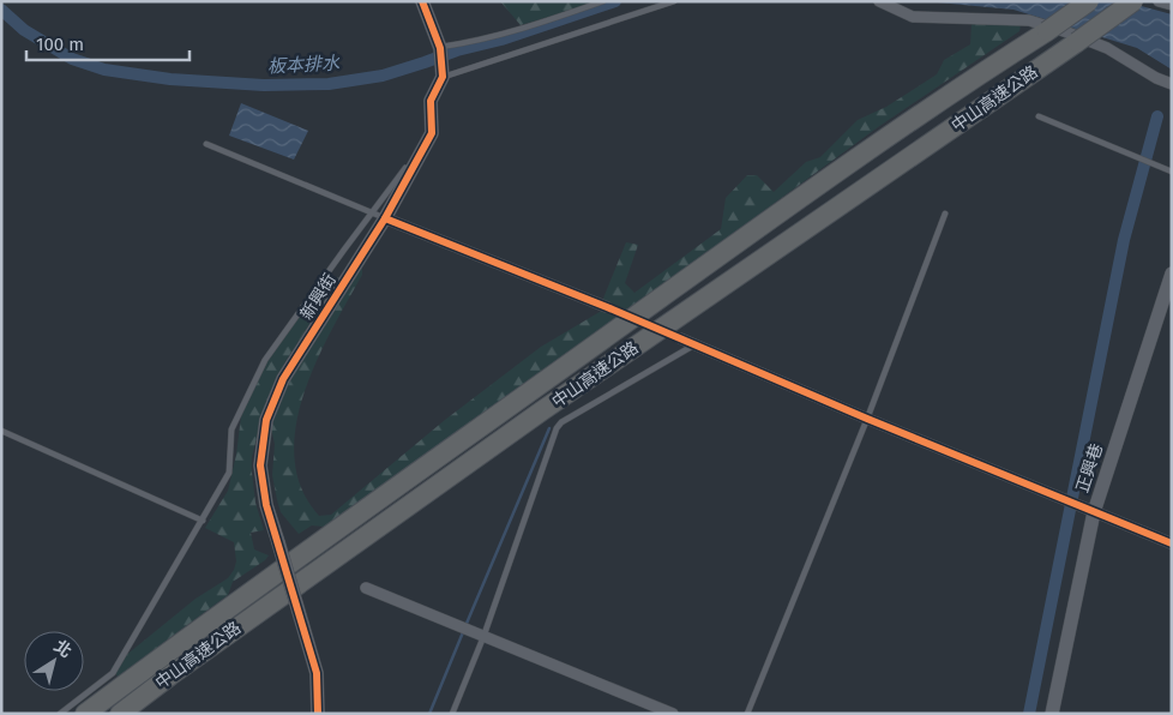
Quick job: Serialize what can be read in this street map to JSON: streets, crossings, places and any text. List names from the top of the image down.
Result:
{
  "streets": {
    "highway": ["中山高速公路"],
    "street": ["新興街", "正興巷"]
  },
  "water": ["板本排水"],
  "scale_bar": "100 m",
  "north": "top right"
}
